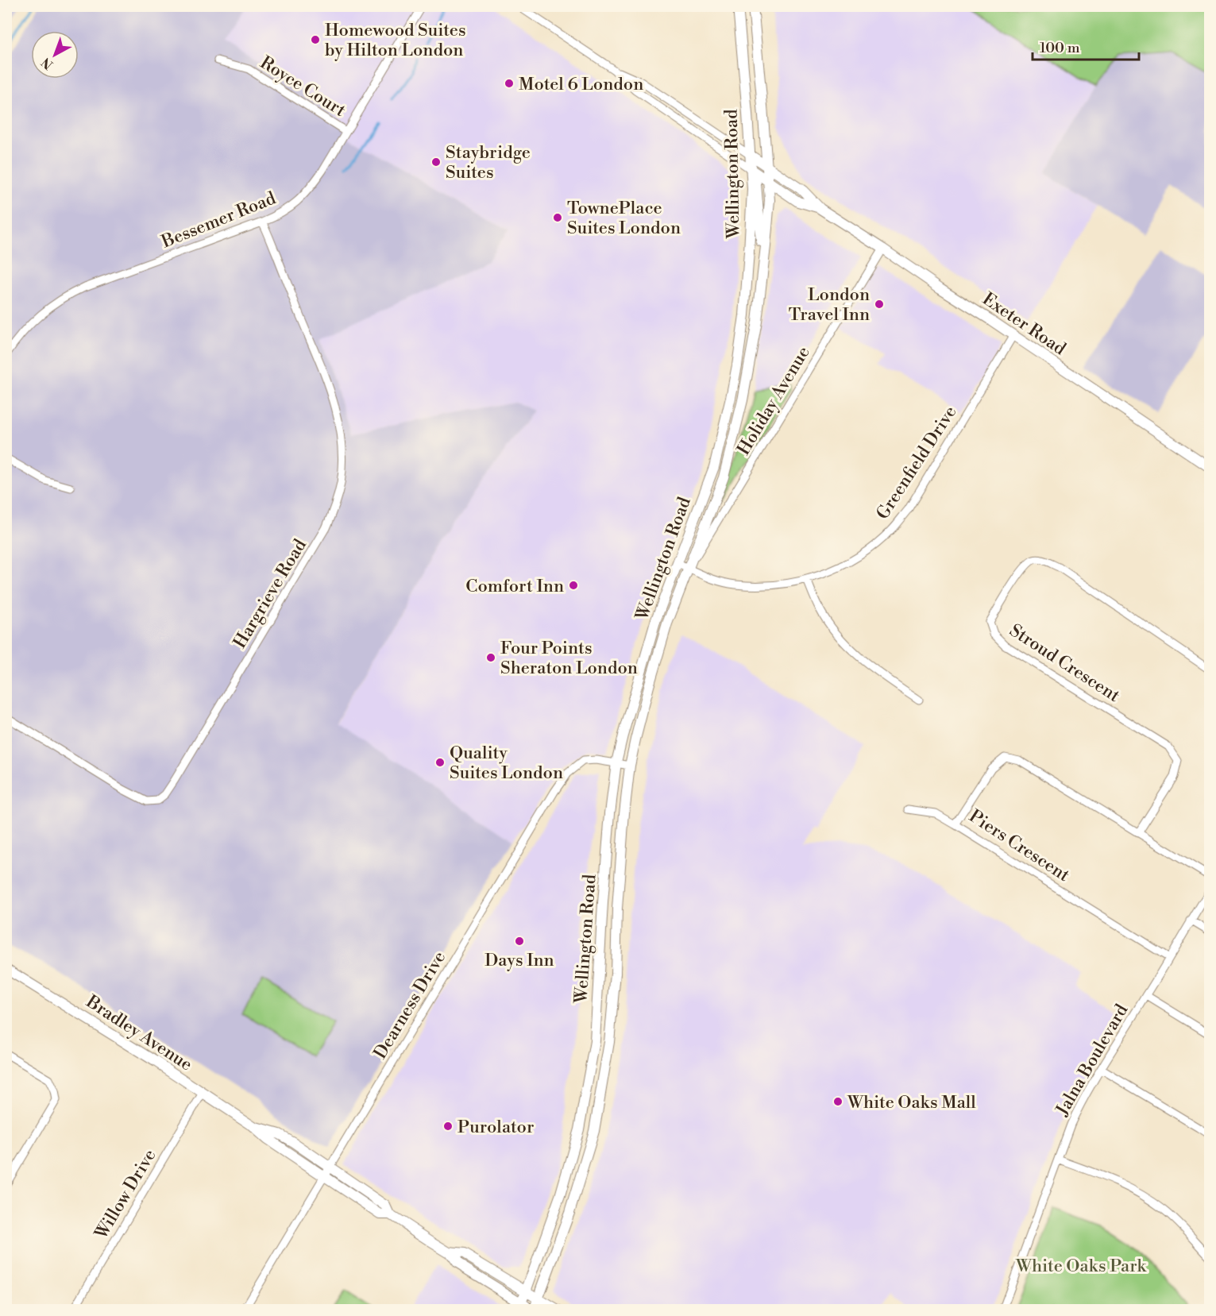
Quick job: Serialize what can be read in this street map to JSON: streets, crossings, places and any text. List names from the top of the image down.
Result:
{
  "streets": {
    "main road": ["Wellington Road", "Exeter Road", "Bradley Avenue"],
    "street": [
      "Royce Court",
      "Bessemer Road",
      "Holiday Avenue",
      "Greenfield Drive",
      "Hargrieve Road",
      "Stroud Crescent",
      "Piers Crescent",
      "Dearness Drive",
      "Jalna Boulevard",
      "Willow Drive"
    ]
  },
  "crossings": [
    ["Royce Court", "Bessemer Road"],
    ["Wellington Road", "Exeter Road"],
    ["Wellington Road", "Holiday Avenue"],
    ["Wellington Road", "Greenfield Drive"],
    ["Wellington Road", "Dearness Drive"],
    ["Wellington Road", "Bradley Avenue"],
    ["Bessemer Road", "Hargrieve Road"],
    ["Exeter Road", "Holiday Avenue"],
    ["Exeter Road", "Greenfield Drive"],
    ["Holiday Avenue", "Greenfield Drive"],
    ["Stroud Crescent", "Piers Crescent"],
    ["Piers Crescent", "Jalna Boulevard"],
    ["Dearness Drive", "Bradley Avenue"],
    ["Bradley Avenue", "Willow Drive"]
  ],
  "parks": ["White Oaks Park"],
  "places": [
    "Homewood Suites by Hilton London",
    "Motel 6 London",
    "Staybridge Suites",
    "TownePlace Suites London",
    "London Travel Inn",
    "Comfort Inn",
    "Four Points Sheraton London",
    "Quality Suites London",
    "Days Inn",
    "White Oaks Mall",
    "Purolator"
  ],
  "scale_bar": "100 m",
  "north": "bottom left"
}
